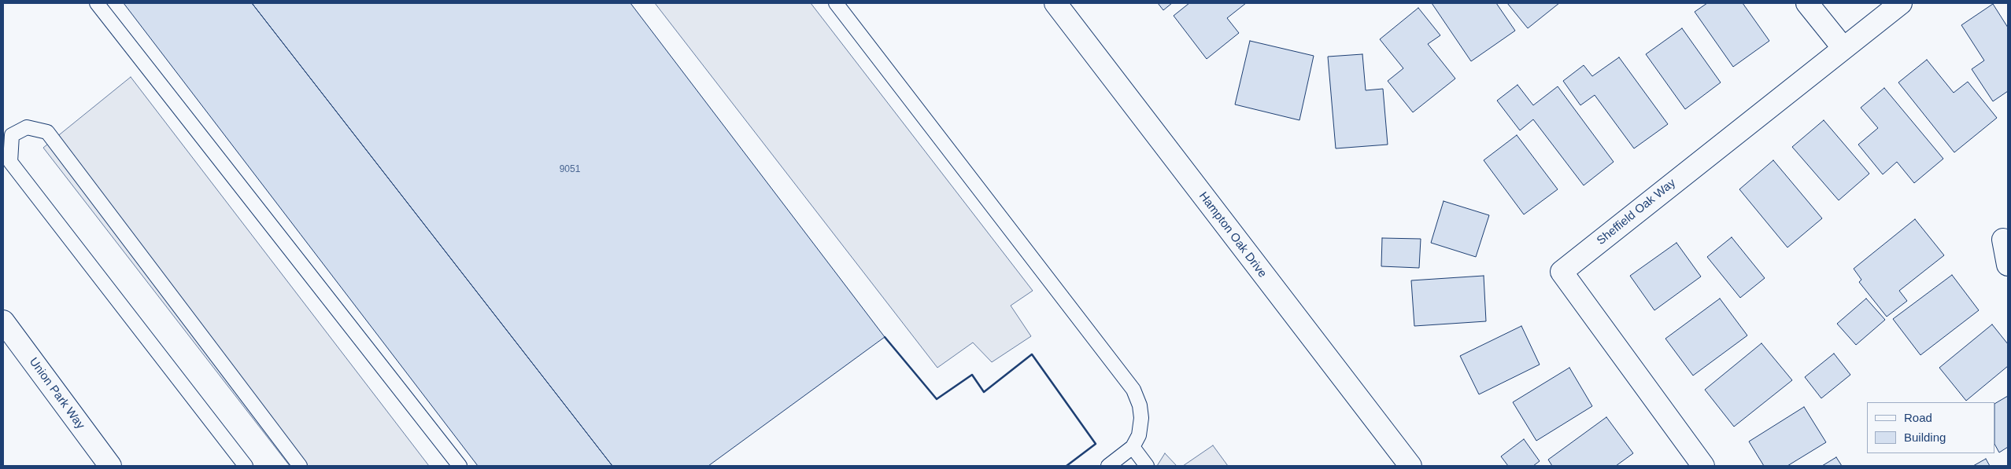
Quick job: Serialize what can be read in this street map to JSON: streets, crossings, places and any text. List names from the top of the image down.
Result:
{
  "streets": {
    "street": ["Sheffield Oak Way", "Hampton Oak Drive", "Union Park Way"]
  },
  "house_numbers": ["9051"],
  "legend": ["Road", "Building"]
}
